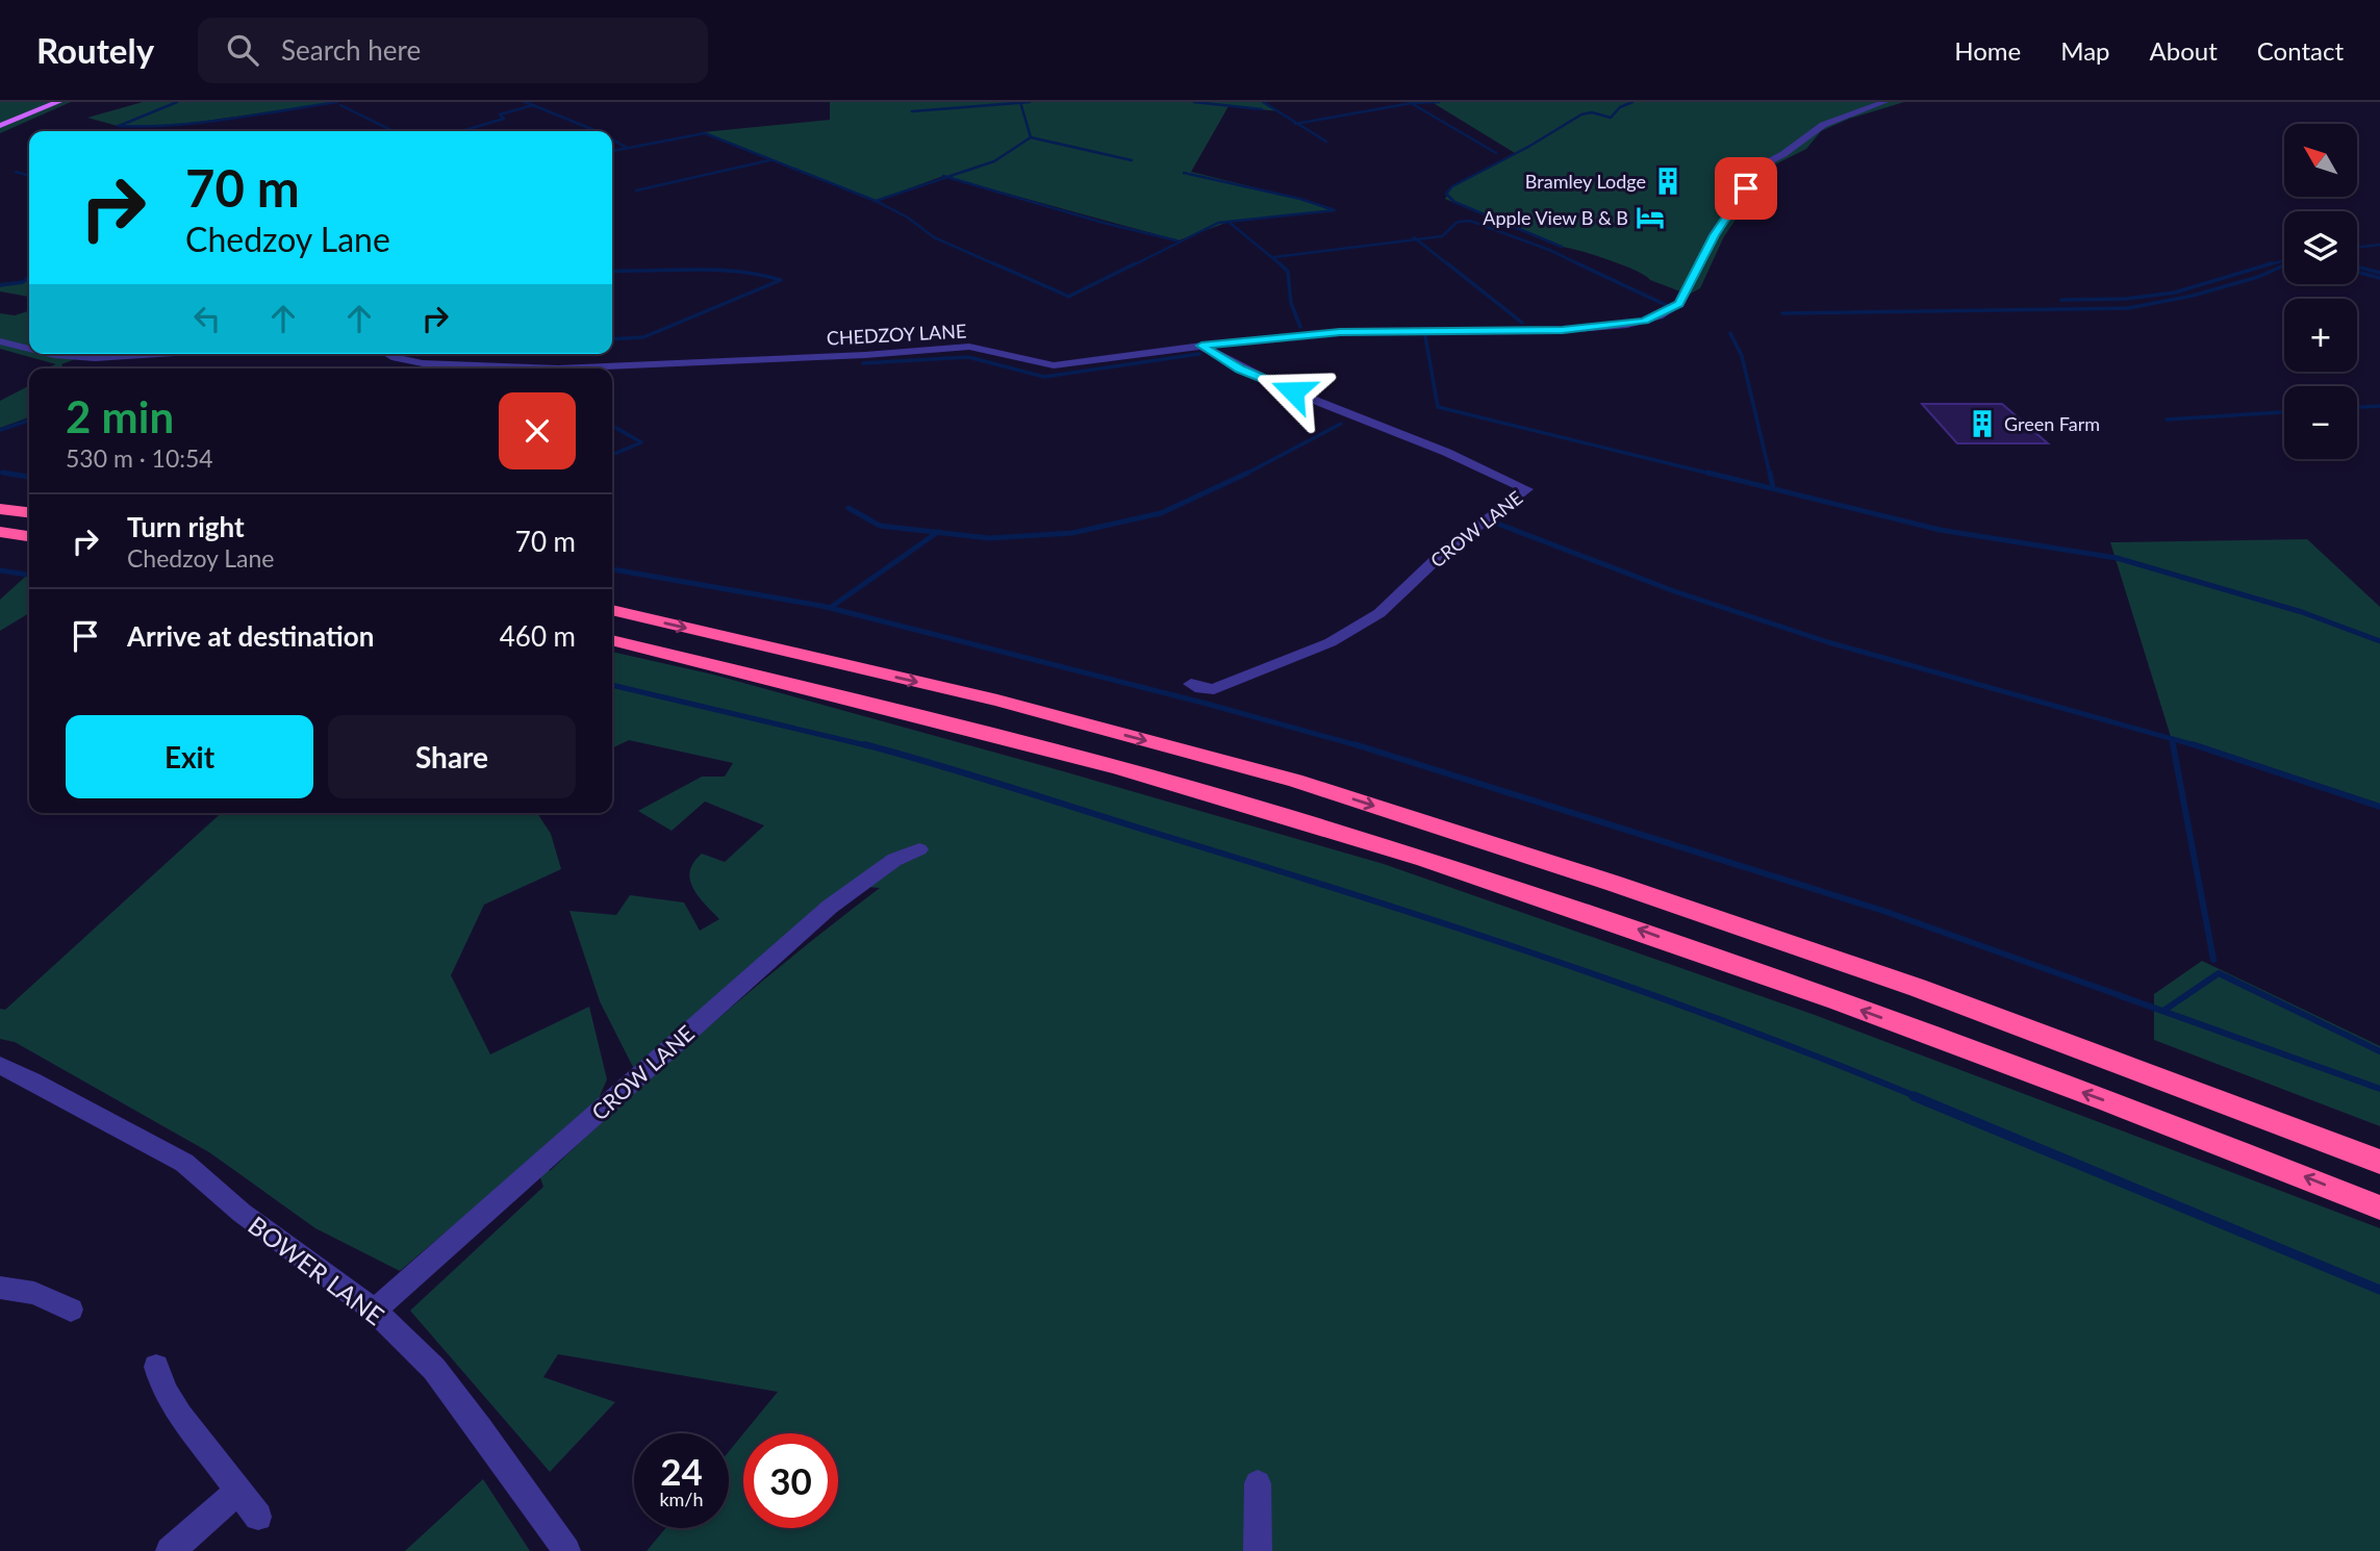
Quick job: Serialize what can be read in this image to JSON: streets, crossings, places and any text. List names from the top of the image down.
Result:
{
  "streets": {
    "street": ["CHEDZOY LANE", "CROW LANE", "BOWER LANE"]
  },
  "crossings": [
    ["CHEDZOY LANE", "CROW LANE"],
    ["CROW LANE", "BOWER LANE"]
  ],
  "places": {
    "building": ["Bramley Lodge", "Green Farm"],
    "hotel": ["Apple View B & B"]
  },
  "north": "top left",
  "page": {
    "header": "Routely",
    "search": "Search here",
    "nav": [
      "Home",
      "Map",
      "About",
      "Contact"
    ],
    "map_buttons": ["+", "−"],
    "turn": ["70 m", "Chedzoy Lane"],
    "heading": ["2 min", "530 m · 10:54"],
    "list": [
      {
        "name": "Turn right",
        "note": "Chedzoy Lane",
        "value": "70 m"
      },
      {
        "name": "Arrive at destination",
        "value": "460 m"
      }
    ],
    "buttons": ["Exit", "Share"],
    "speed": "24 km/h",
    "limit": "30"
  }
}
